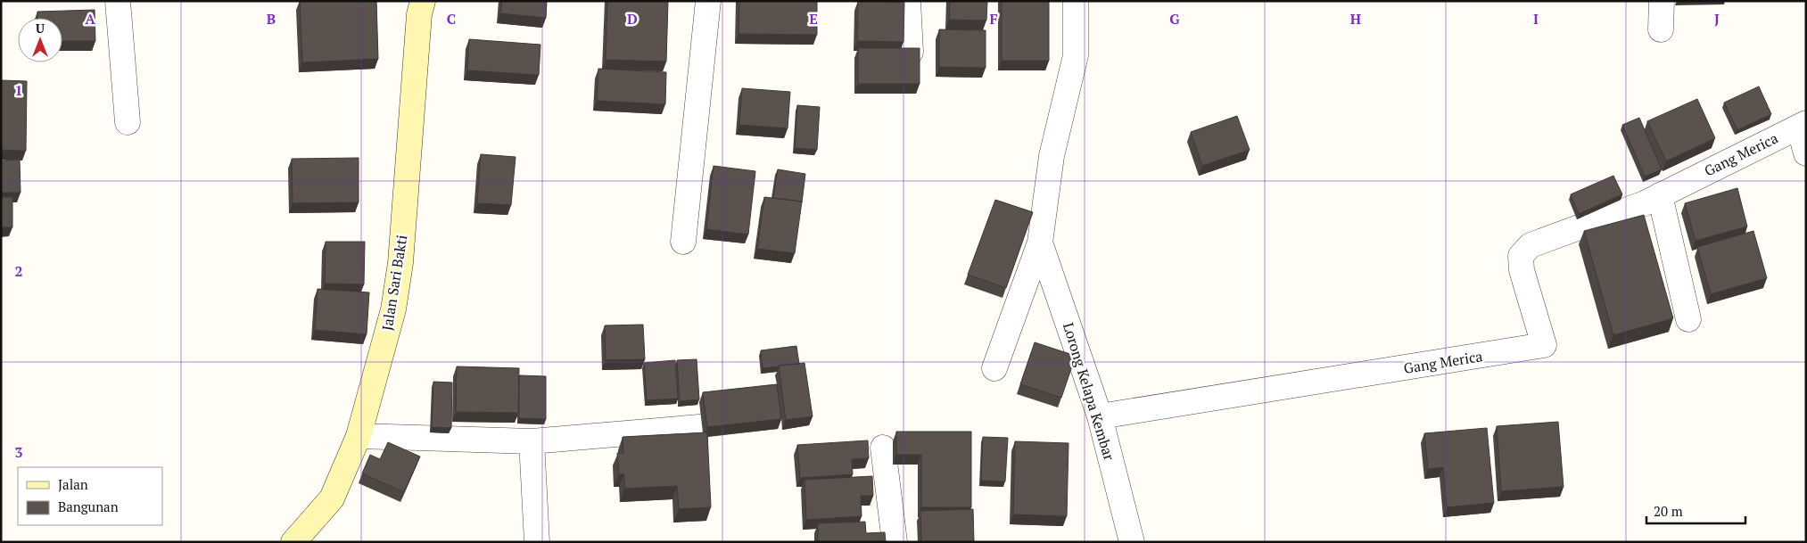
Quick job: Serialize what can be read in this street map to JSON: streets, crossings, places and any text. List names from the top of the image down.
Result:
{
  "streets": {
    "main road": ["Jalan Sari Bakti"],
    "street": ["Gang Merica", "Lorong Kelapa Kembar"]
  },
  "crossings": [
    ["Gang Merica", "Lorong Kelapa Kembar"]
  ],
  "legend": ["Jalan", "Bangunan"],
  "scale_bar": "20 m",
  "north": "top",
  "grid": {
    "columns": [
      "A",
      "B",
      "C",
      "D",
      "E",
      "F",
      "G",
      "H",
      "I",
      "J"
    ],
    "rows": ["1", "2", "3"]
  }
}
